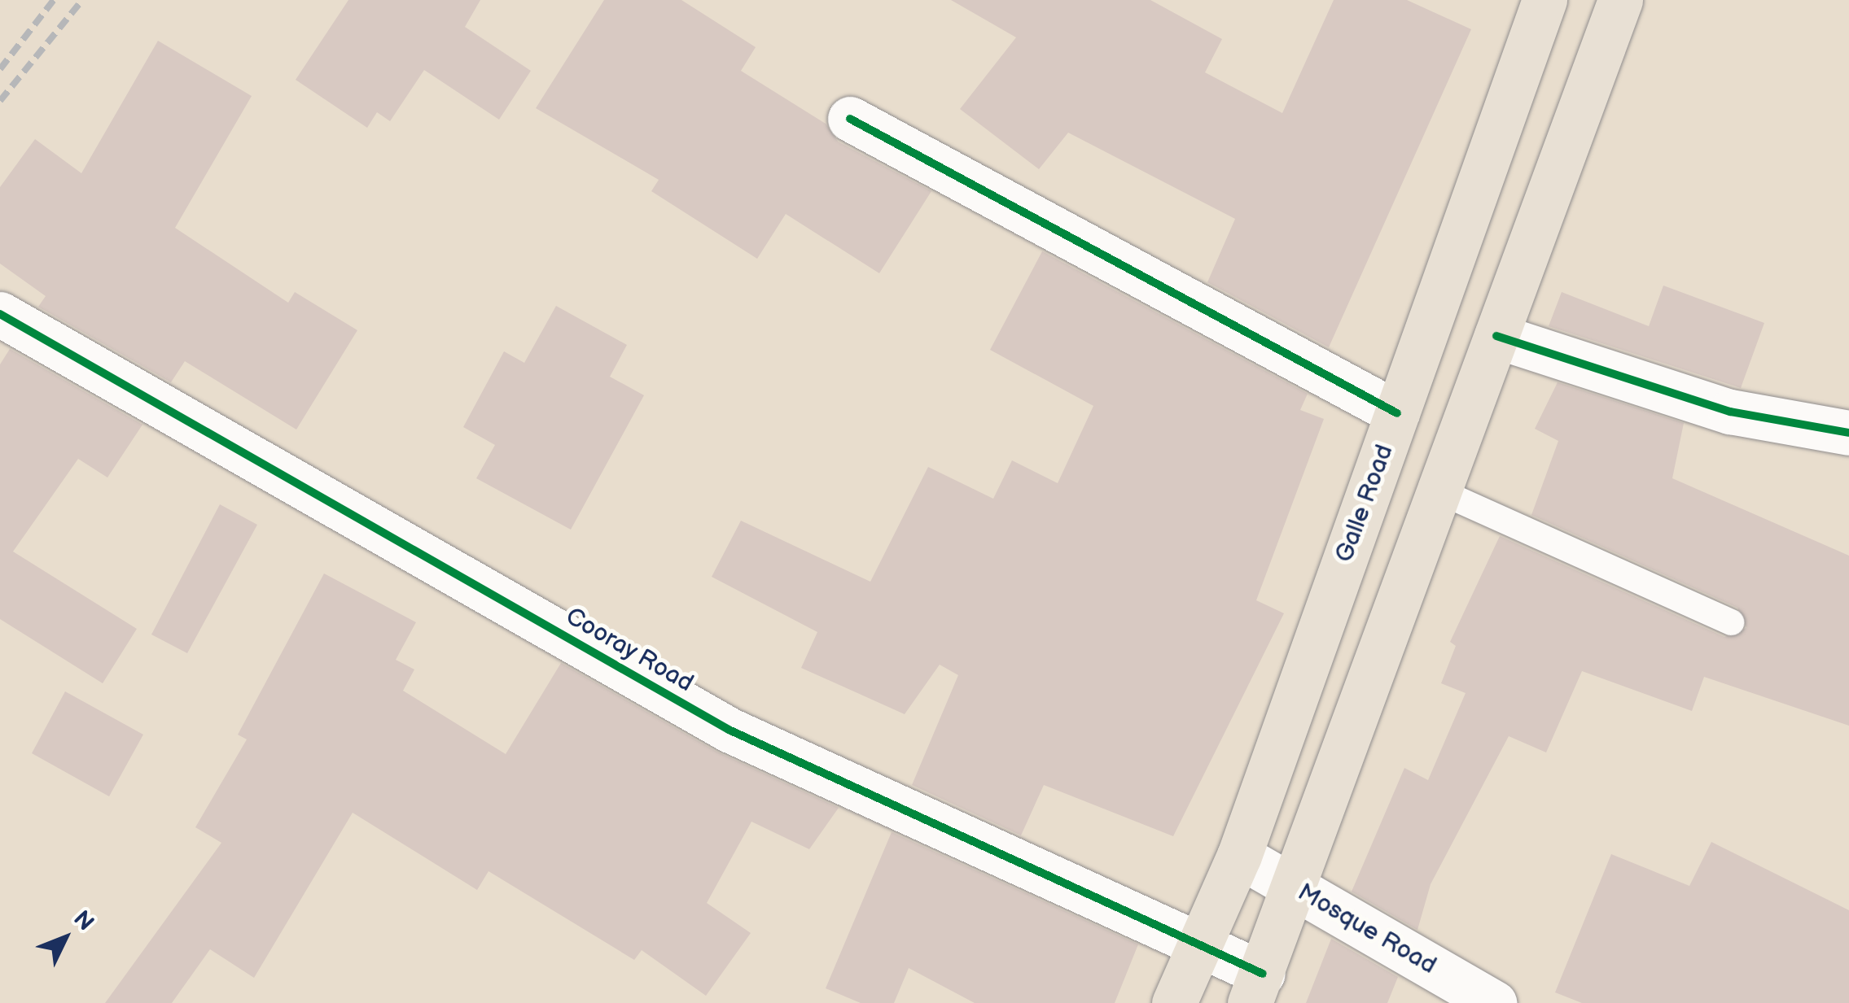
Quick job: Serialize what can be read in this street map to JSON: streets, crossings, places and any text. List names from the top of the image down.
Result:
{
  "streets": {
    "highway": ["Galle Road"],
    "street": ["Cooray Road", "Mosque Road"]
  },
  "crossings": [
    ["Galle Road", "Cooray Road"],
    ["Galle Road", "Mosque Road"]
  ],
  "north": "top right"
}
